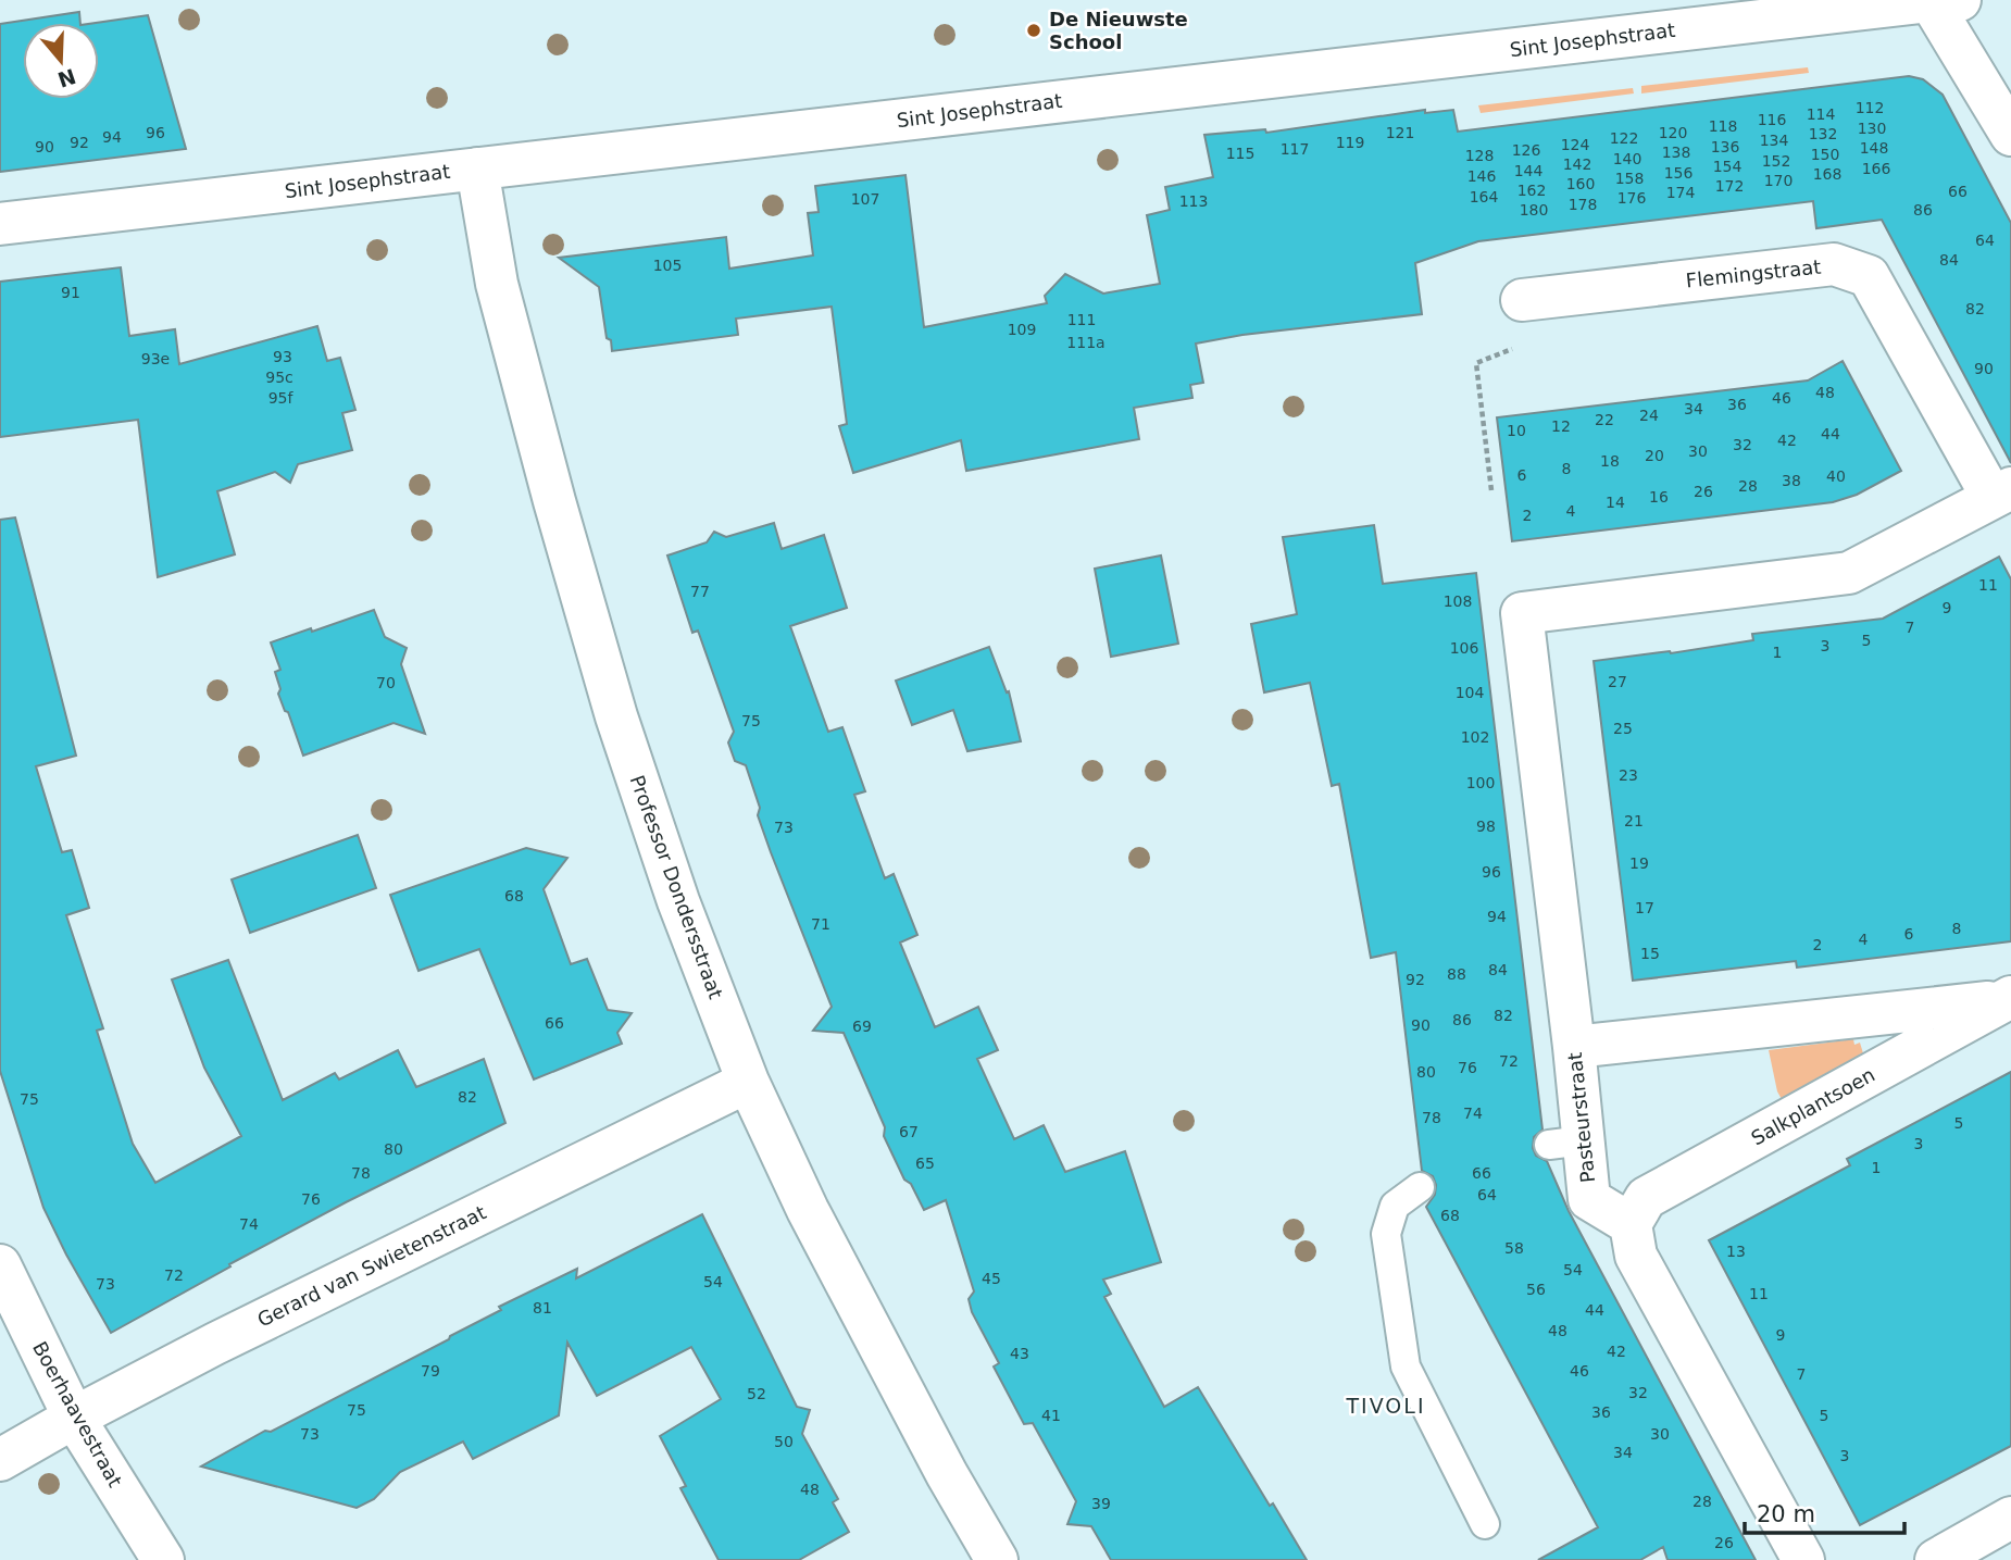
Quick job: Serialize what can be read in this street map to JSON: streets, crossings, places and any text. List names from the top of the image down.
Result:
{
  "streets": {
    "street": [
      "Sint Josephstraat",
      "Flemingstraat",
      "Professor Dondersstraat",
      "Salkplantsoen",
      "Pasteurstraat",
      "Gerard van Swietenstraat",
      "Boerhaavestraat"
    ]
  },
  "crossings": [
    ["Sint Josephstraat", "Professor Dondersstraat"],
    ["Flemingstraat", "Pasteurstraat"],
    ["Professor Dondersstraat", "Gerard van Swietenstraat"],
    ["Salkplantsoen", "Pasteurstraat"],
    ["Gerard van Swietenstraat", "Boerhaavestraat"]
  ],
  "districts": ["TIVOLI"],
  "places": ["De Nieuwste School"],
  "house_numbers": [
    "112",
    "114",
    "116",
    "118",
    "130",
    "96",
    "121",
    "120",
    "132",
    "94",
    "122",
    "134",
    "92",
    "119",
    "124",
    "90",
    "136",
    "148",
    "117",
    "126",
    "138",
    "115",
    "150",
    "128",
    "140",
    "152",
    "142",
    "154",
    "166",
    "144",
    "156",
    "168",
    "146",
    "158",
    "170",
    "160",
    "172",
    "162",
    "66",
    "174",
    "164",
    "176",
    "107",
    "113",
    "178",
    "180",
    "86",
    "64",
    "84",
    "105",
    "91",
    "82",
    "111",
    "109",
    "111a",
    "93",
    "93e",
    "90",
    "95c",
    "48",
    "95f",
    "46",
    "36",
    "34",
    "24",
    "22",
    "12",
    "10",
    "44",
    "42",
    "32",
    "30",
    "20",
    "18",
    "8",
    "6",
    "40",
    "38",
    "28",
    "26",
    "16",
    "14",
    "4",
    "2",
    "11",
    "77",
    "108",
    "9",
    "7",
    "5",
    "3",
    "106",
    "1",
    "27",
    "70",
    "104",
    "75",
    "25",
    "102",
    "23",
    "100",
    "21",
    "98",
    "73",
    "19",
    "96",
    "68",
    "17",
    "94",
    "71",
    "8",
    "6",
    "4",
    "2",
    "15",
    "84",
    "88",
    "92",
    "82",
    "86",
    "66",
    "90",
    "69",
    "72",
    "76",
    "80",
    "82",
    "75",
    "74",
    "78",
    "5",
    "67",
    "3",
    "80",
    "65",
    "1",
    "78",
    "66",
    "64",
    "76",
    "68",
    "74",
    "58",
    "13",
    "54",
    "72",
    "45",
    "54",
    "73",
    "56",
    "11",
    "81",
    "44",
    "48",
    "9",
    "42",
    "43",
    "79",
    "46",
    "7",
    "32",
    "52",
    "75",
    "36",
    "41",
    "5",
    "73",
    "30",
    "50",
    "34",
    "3",
    "48",
    "28",
    "39",
    "26"
  ],
  "scale_bar": "20 m",
  "north": "bottom"
}
